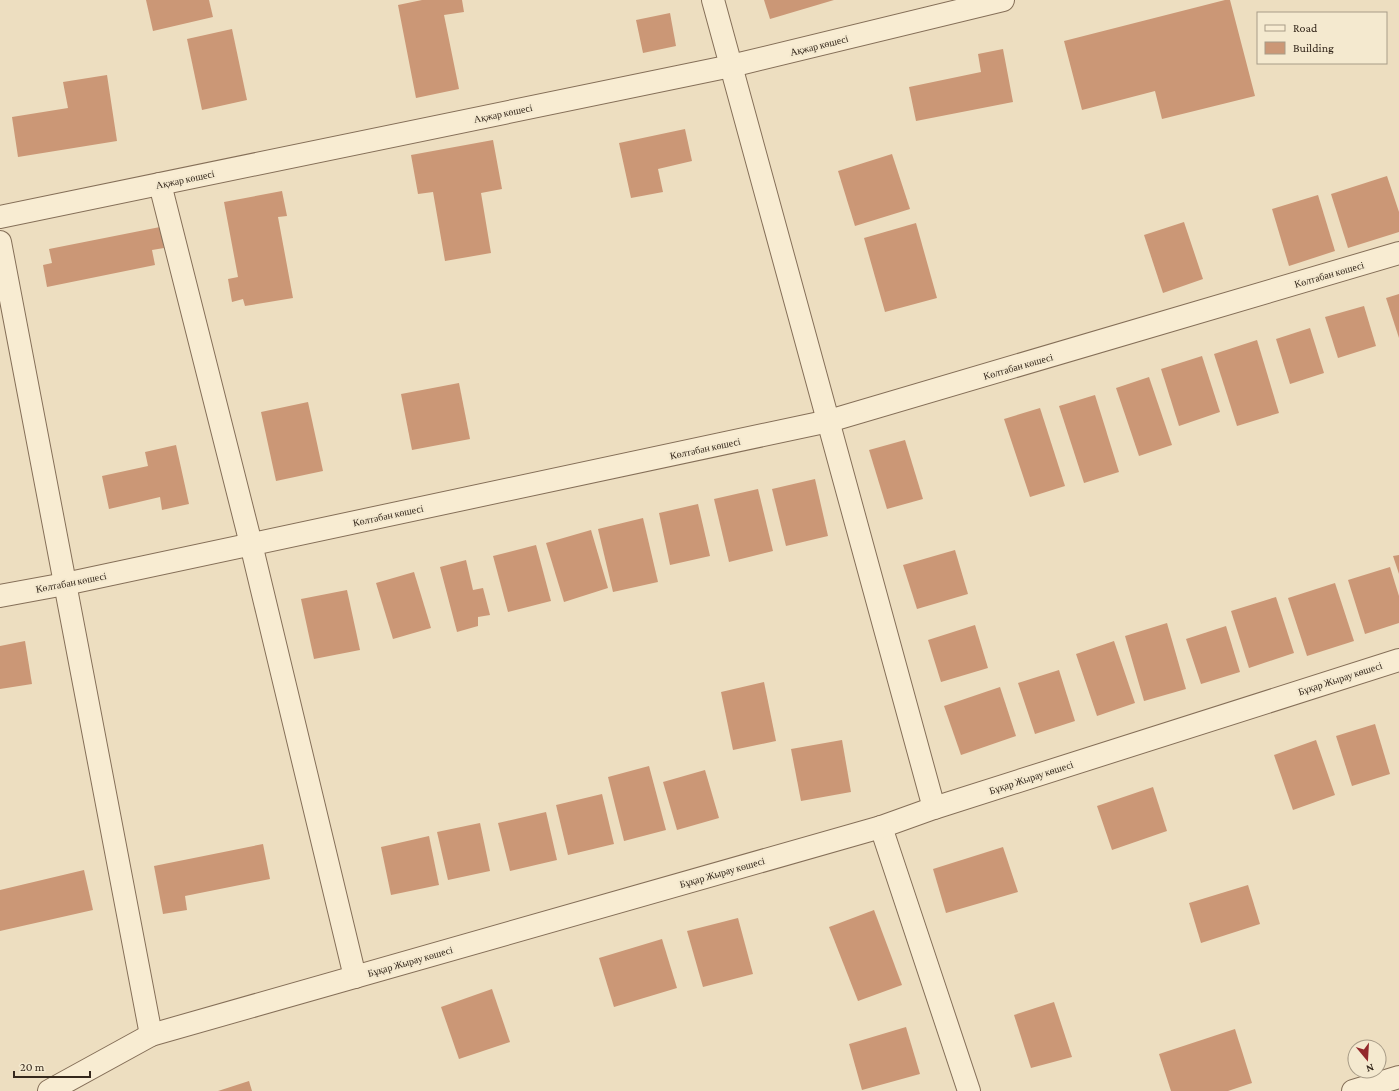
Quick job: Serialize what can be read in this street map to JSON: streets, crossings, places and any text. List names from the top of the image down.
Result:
{
  "streets": {
    "street": ["Ақжар көшесі", "Көлтабан көшесі", "Бұқар Жырау көшесі"]
  },
  "legend": ["Road", "Building"],
  "scale_bar": "20 m",
  "north": "bottom"
}
